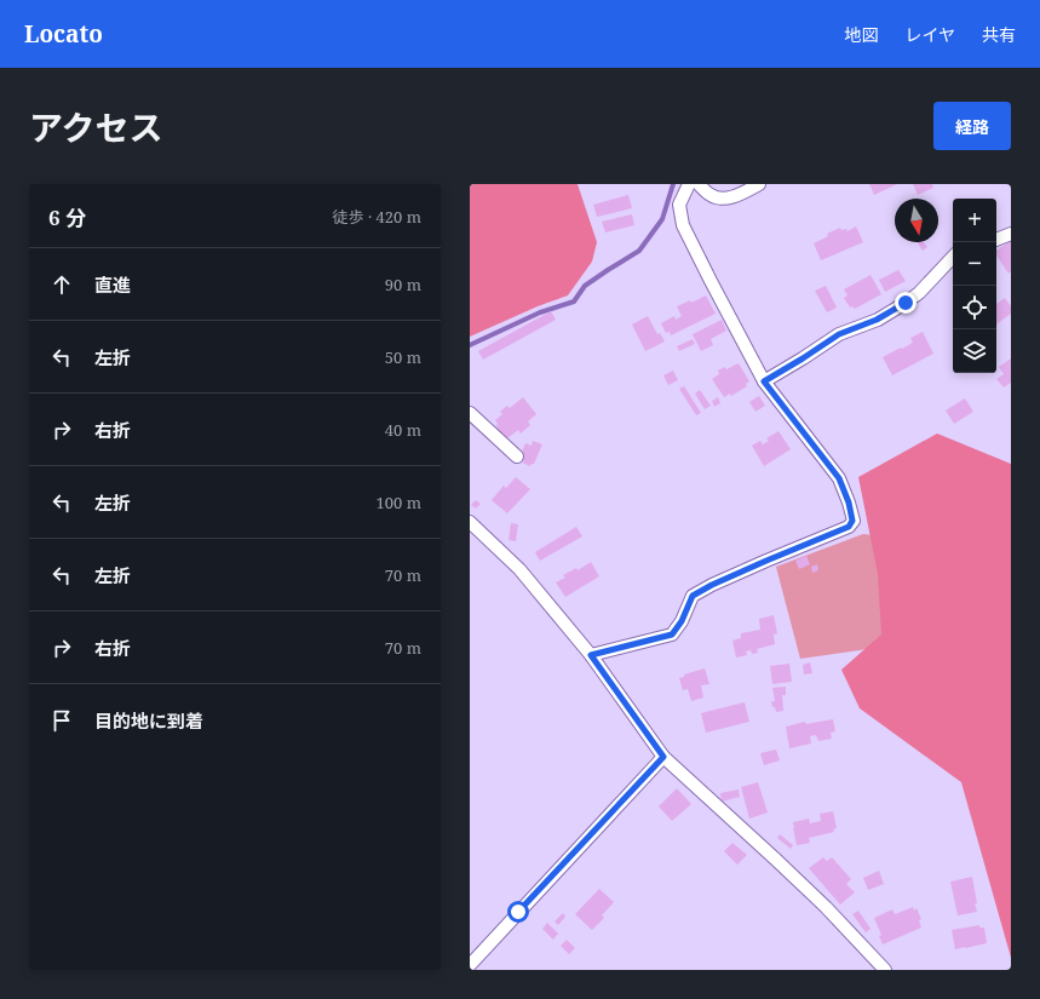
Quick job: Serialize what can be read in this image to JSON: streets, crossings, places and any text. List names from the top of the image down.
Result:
{
  "north": "bottom",
  "page": {
    "header": "Locato",
    "nav": ["地図", "レイヤ", "共有"],
    "title": "アクセス",
    "buttons": "経路",
    "heading": ["6 分", "徒歩 · 420 m"],
    "map_buttons": ["+", "−"],
    "list": [
      ["直進", "90 m"],
      ["左折", "50 m"],
      ["右折", "40 m"],
      ["左折", "100 m"],
      ["左折", "70 m"],
      ["右折", "70 m"],
      "目的地に到着"
    ]
  }
}
